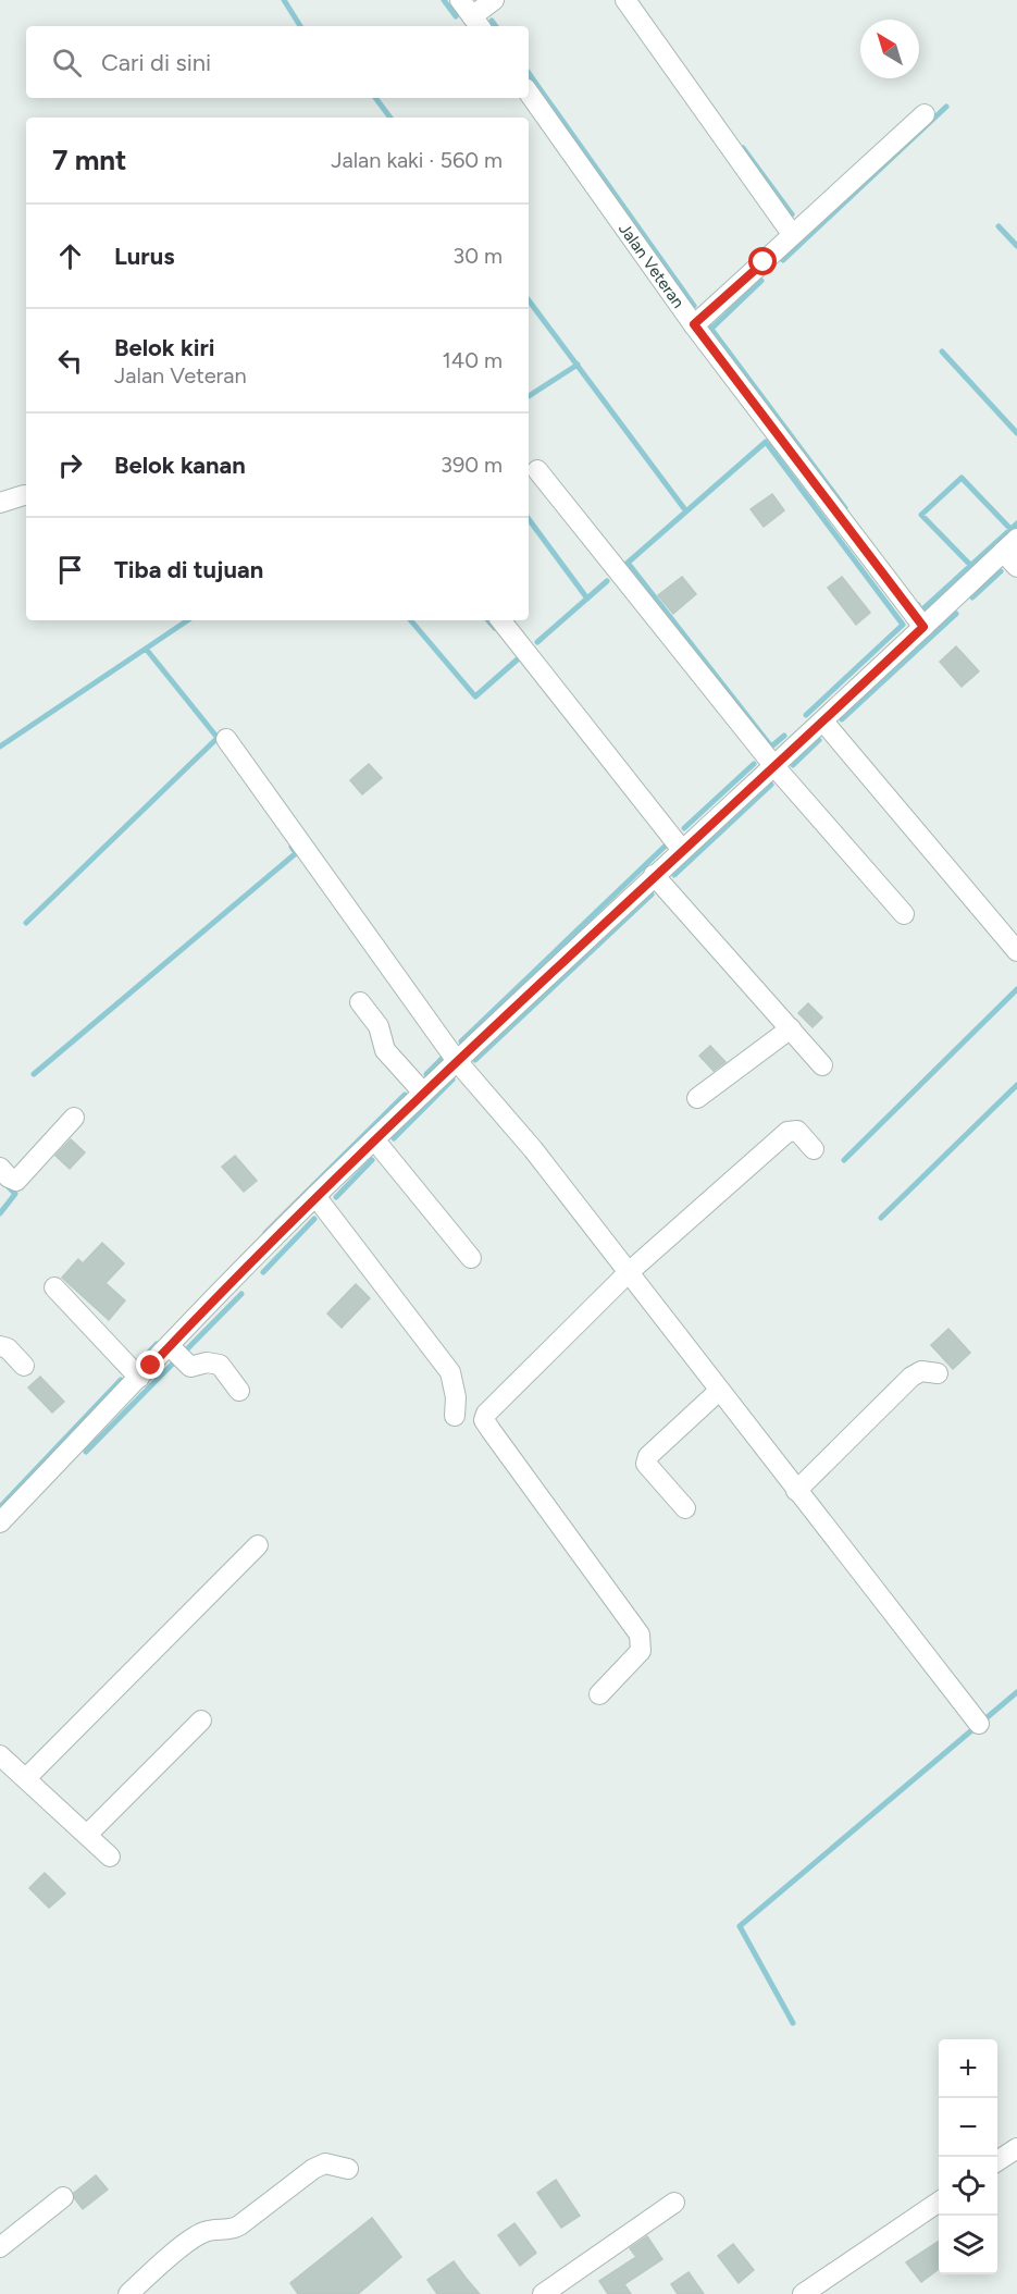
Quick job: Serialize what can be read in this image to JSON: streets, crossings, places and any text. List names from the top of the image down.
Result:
{
  "streets": {
    "street": ["Jalan Veteran"]
  },
  "north": "top left",
  "page": {
    "search": "Cari di sini",
    "heading": ["7 mnt", "Jalan kaki · 560 m"],
    "list": [
      ["Lurus", "30 m"],
      ["Belok kiri", "Jalan Veteran", "140 m"],
      ["Belok kanan", "390 m"],
      "Tiba di tujuan"
    ],
    "map_buttons": ["+", "−"]
  }
}
